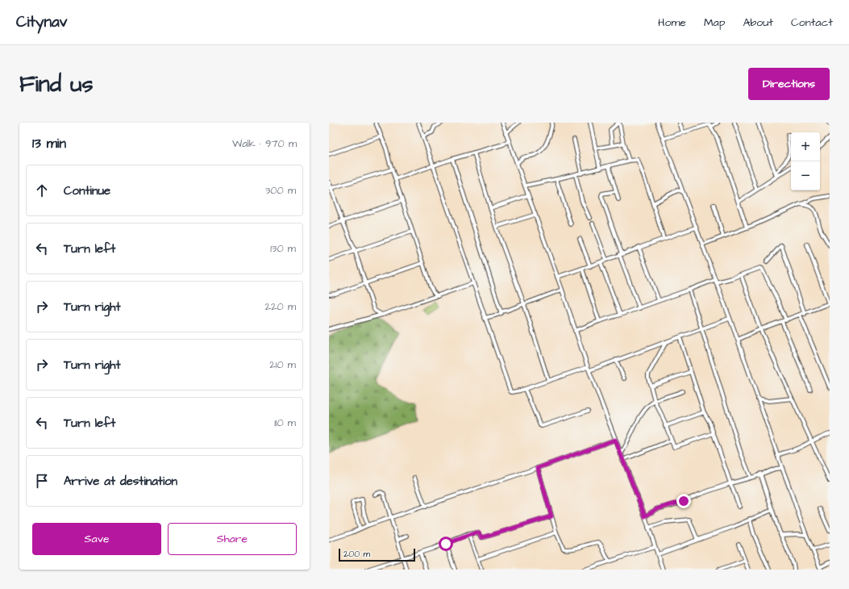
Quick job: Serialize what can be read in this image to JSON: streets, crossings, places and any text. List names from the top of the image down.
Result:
{
  "scale_bar": "200 m",
  "page": {
    "header": "Citynav",
    "nav": [
      "Home",
      "Map",
      "About",
      "Contact"
    ],
    "buttons": [
      "Directions",
      ["Save", "Share"]
    ],
    "title": "Find us",
    "heading": ["13 min", "Walk · 970 m"],
    "map_buttons": ["+", "−"],
    "list": [
      ["Continue", "300 m"],
      ["Turn left", "130 m"],
      ["Turn right", "220 m"],
      ["Turn right", "210 m"],
      ["Turn left", "110 m"],
      "Arrive at destination"
    ],
    "scale": "200 m"
  }
}
